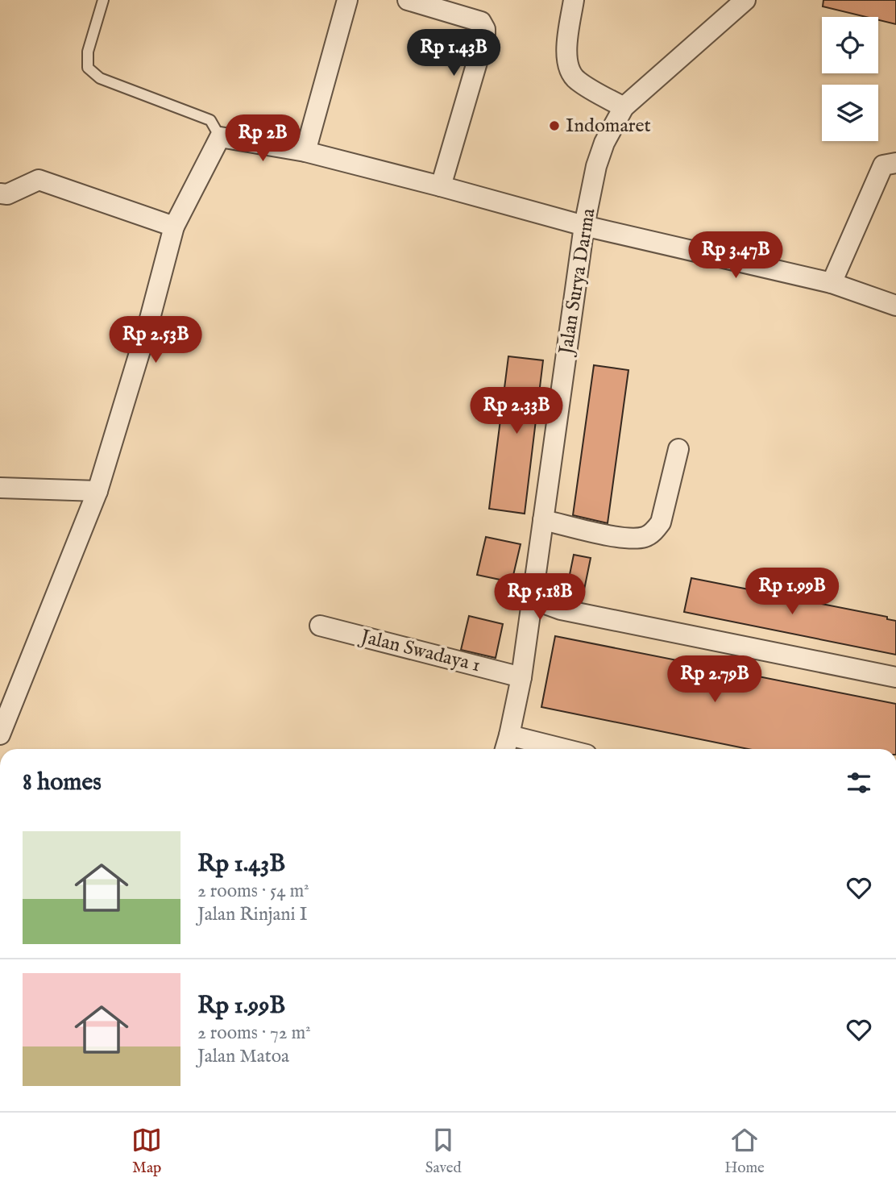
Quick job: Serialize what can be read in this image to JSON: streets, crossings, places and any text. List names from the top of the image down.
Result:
{
  "streets": {
    "street": ["Jalan Surya Darma", "Jalan Swadaya 1"]
  },
  "crossings": [
    ["Jalan Surya Darma", "Jalan Swadaya 1"]
  ],
  "places": ["Indomaret"],
  "page": {
    "price": [
      "Rp 1.43B",
      "Rp 2B",
      "Rp 3.47B",
      "Rp 2.53B",
      "Rp 2.33B",
      "Rp 1.99B",
      "Rp 5.18B",
      "Rp 2.79B"
    ],
    "heading": "8 homes",
    "list": [
      {
        "name": "Rp 1.43B",
        "note": "2 rooms · 54 m² · Jalan Rinjani I"
      },
      {
        "name": "Rp 1.99B",
        "note": "2 rooms · 72 m² · Jalan Matoa"
      }
    ],
    "tabs": ["Map", "Saved", "Home"]
  }
}
